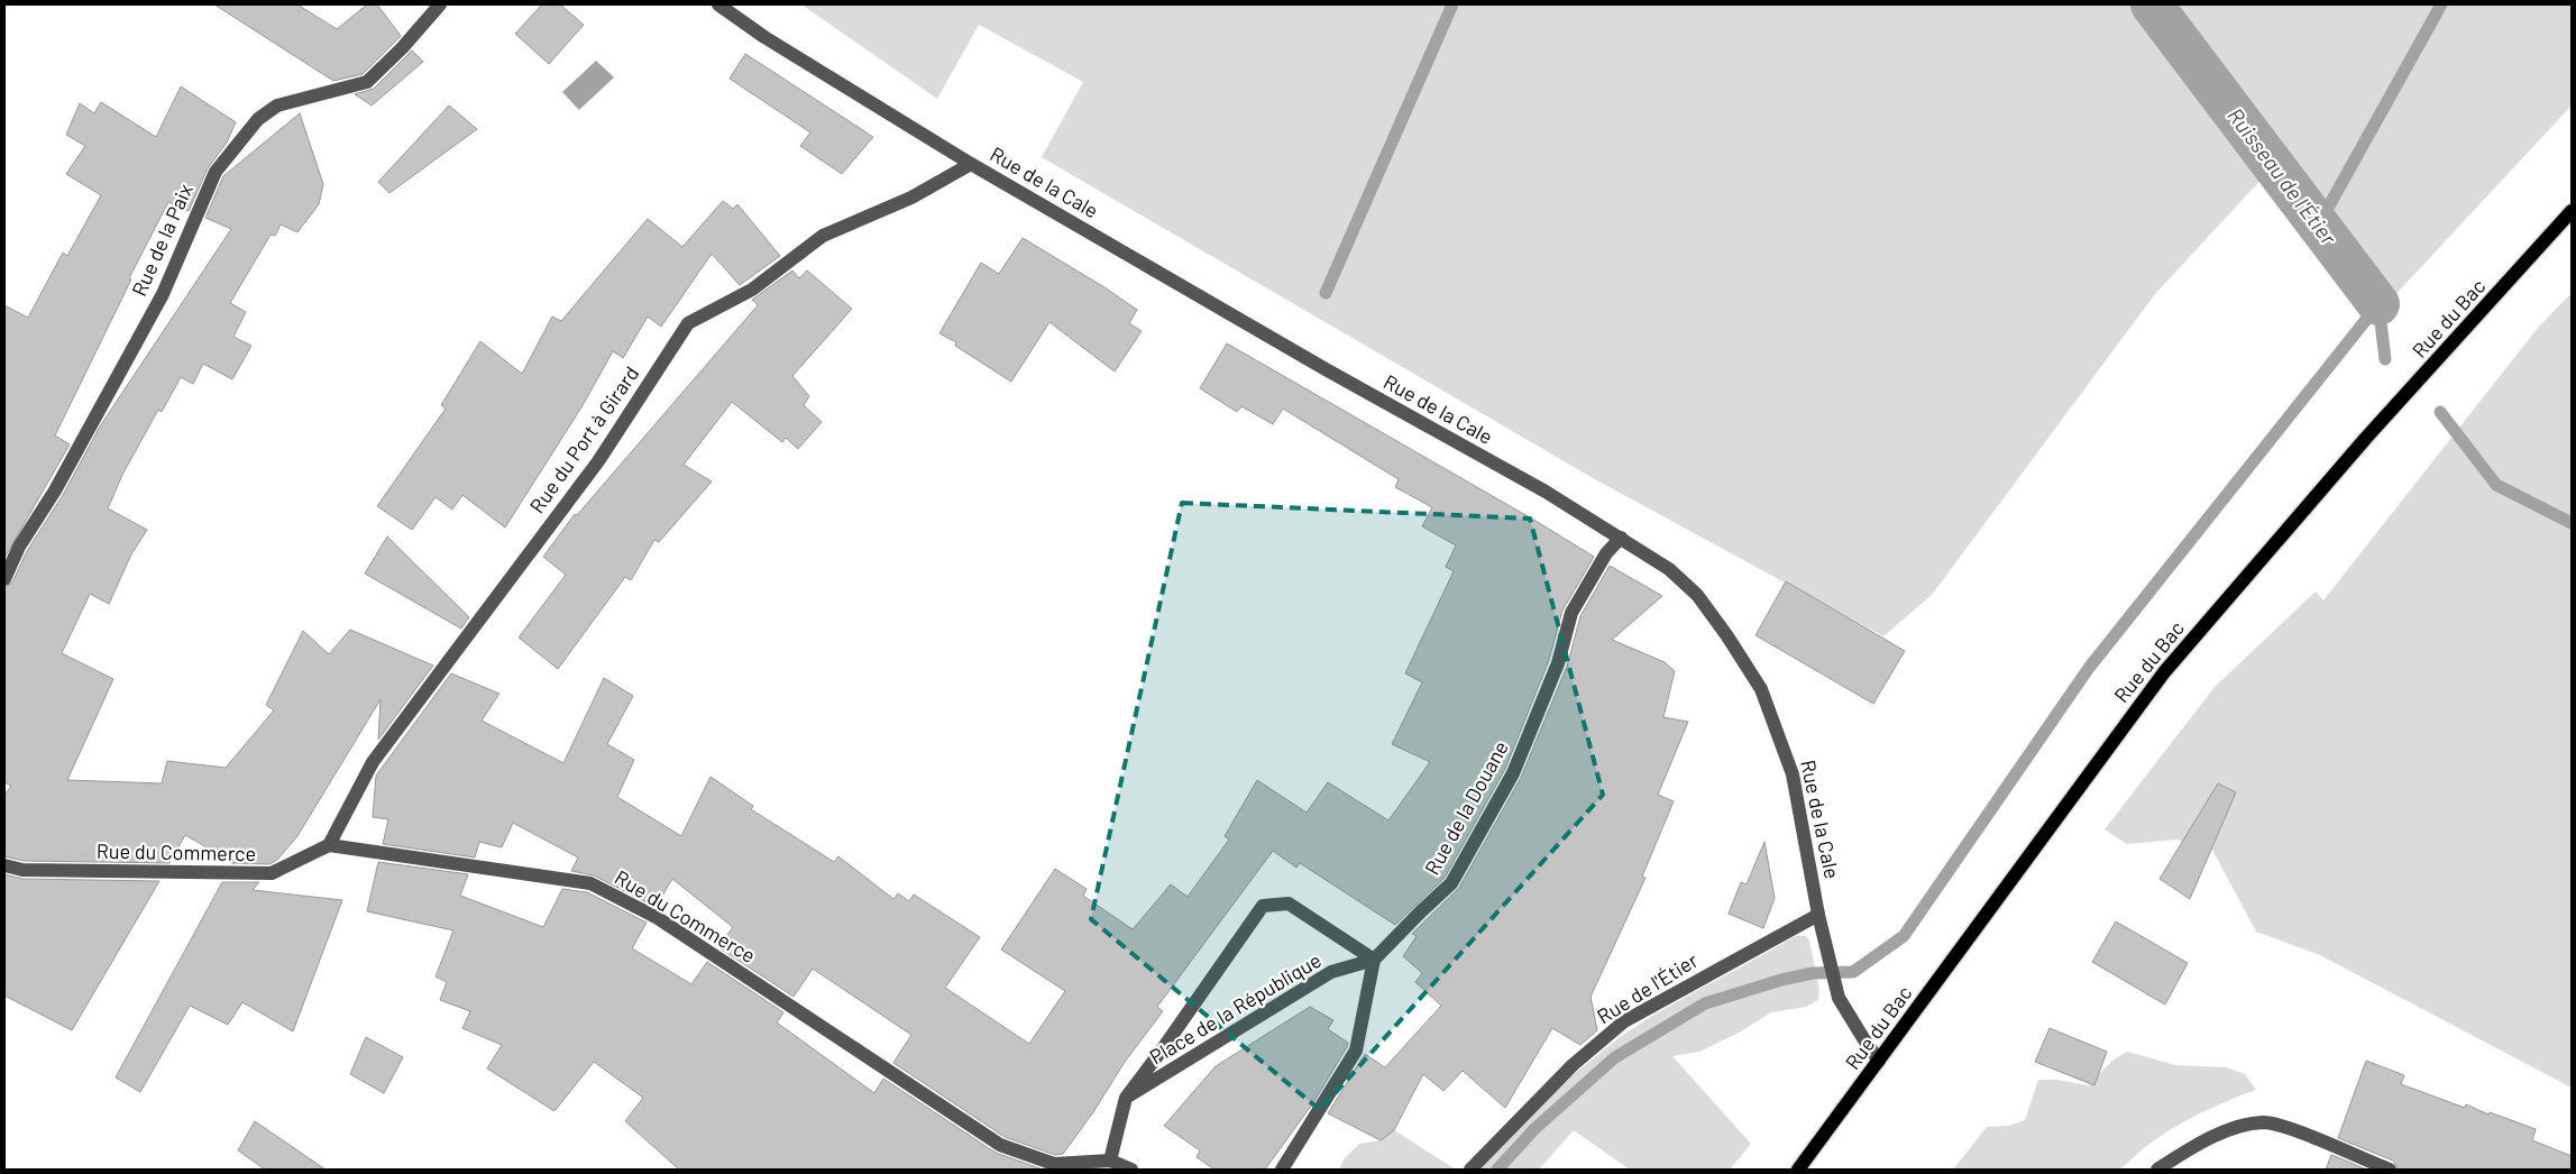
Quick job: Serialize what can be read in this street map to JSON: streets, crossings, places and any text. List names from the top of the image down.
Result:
{
  "streets": {
    "main road": ["Rue du Bac"],
    "street": [
      "Rue de la Cale",
      "Rue de la Paix",
      "Rue du Port à Girard",
      "Rue de la Douane",
      "Rue du Commerce",
      "Rue de l'Étier",
      "Place de la République"
    ]
  },
  "crossings": [
    ["Rue de la Cale", "Rue du Bac"],
    ["Rue de la Cale", "Rue du Port à Girard"],
    ["Rue de la Cale", "Rue de la Douane"],
    ["Rue de la Cale", "Rue de l'Étier"],
    ["Rue du Port à Girard", "Rue du Commerce"],
    ["Rue de la Douane", "Place de la République"],
    ["Rue du Commerce", "Place de la République"]
  ],
  "water": ["Ruisseau de l'Étier"]
}
